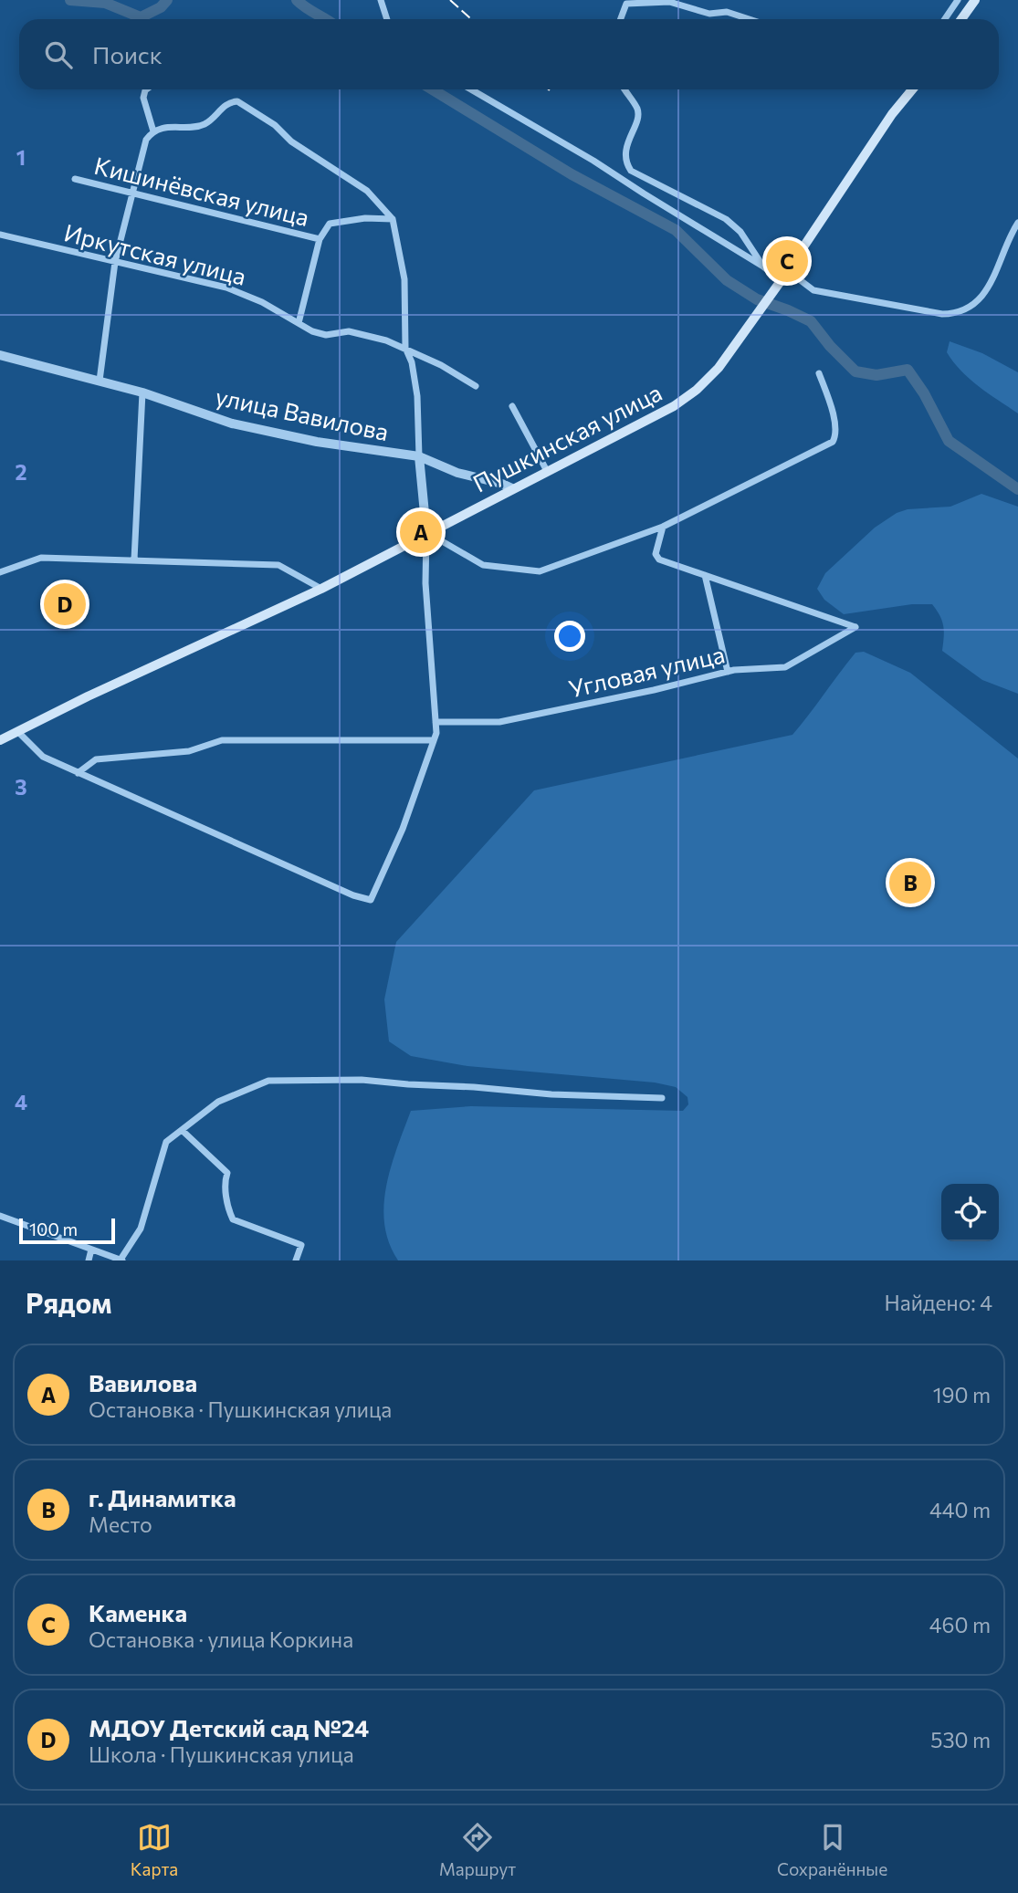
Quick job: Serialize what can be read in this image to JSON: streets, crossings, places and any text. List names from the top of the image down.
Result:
{
  "streets": {
    "main road": ["Пушкинская улица"],
    "street": [
      "Кишинёвская улица",
      "Иркутская улица",
      "улица Вавилова",
      "Угловая улица"
    ]
  },
  "crossings": [
    ["улица Вавилова", "Пушкинская улица"]
  ],
  "scale_bar": "100 m",
  "page": {
    "search": "Поиск",
    "pins": [
      "C",
      "A",
      "D",
      "B"
    ],
    "scale": "100 m",
    "heading": ["Рядом", "Найдено: 4"],
    "list": [
      {
        "mark": "A",
        "name": "Вавилова",
        "note": "Остановка · Пушкинская улица",
        "value": "190 m"
      },
      {
        "mark": "B",
        "name": "г. Динамитка",
        "note": "Место",
        "value": "440 m"
      },
      {
        "mark": "C",
        "name": "Каменка",
        "note": "Остановка · улица Коркина",
        "value": "460 m"
      },
      {
        "mark": "D",
        "name": "МДОУ Детский сад №24",
        "note": "Школа · Пушкинская улица",
        "value": "530 m"
      }
    ],
    "nav": ["Карта", "Маршрут", "Сохранённые"]
  },
  "grid": {
    "rows": [
      "1",
      "2",
      "3",
      "4"
    ]
  }
}
